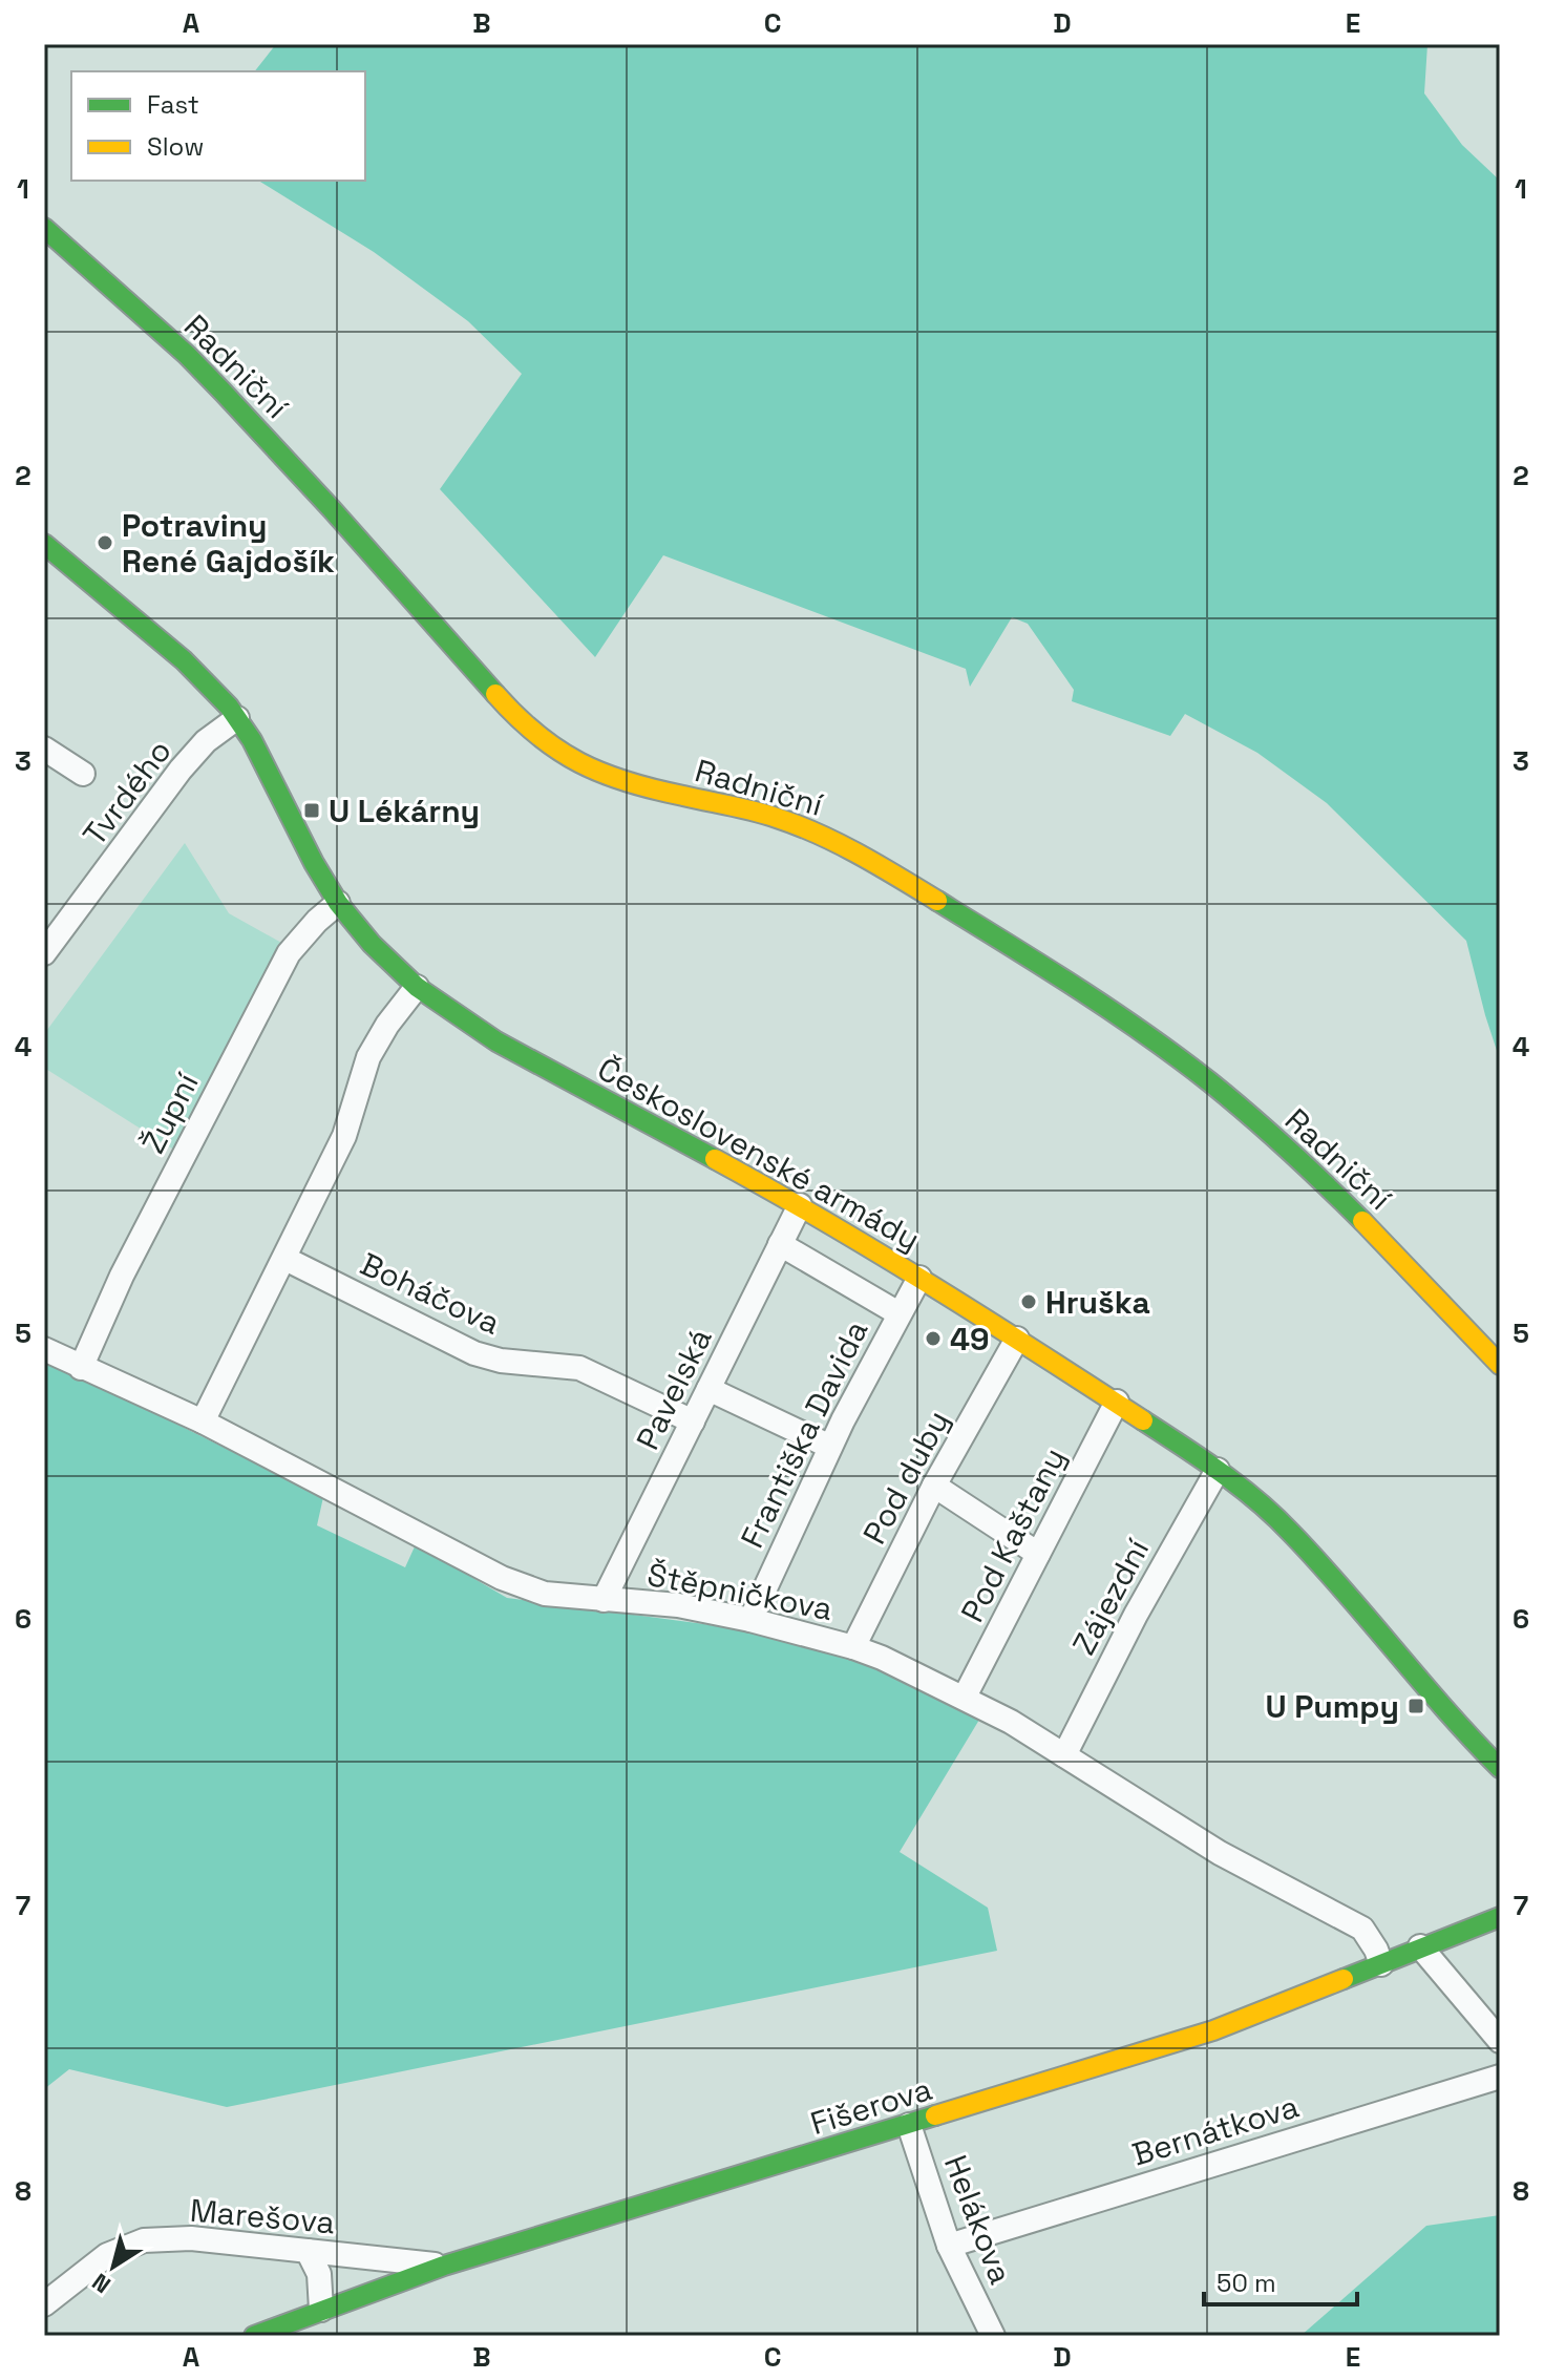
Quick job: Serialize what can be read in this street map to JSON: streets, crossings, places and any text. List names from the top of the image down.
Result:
{
  "streets": {
    "street": [
      "Radniční",
      "Tvrdého",
      "Župní",
      "Československé armády",
      "Boháčova",
      "Pavelská",
      "Františka Davida",
      "Pod duby",
      "Pod Kaštany",
      "Štěpničkova",
      "Zájezdní",
      "Fišerova",
      "Bernátkova",
      "Marešova",
      "Helákova"
    ]
  },
  "crossings": [
    ["Tvrdého", "Československé armády"],
    ["Župní", "Československé armády"],
    ["Župní", "Štěpničkova"],
    ["Československé armády", "Pavelská"],
    ["Československé armády", "Františka Davida"],
    ["Československé armády", "Pod duby"],
    ["Československé armády", "Pod Kaštany"],
    ["Československé armády", "Zájezdní"],
    ["Boháčova", "Pavelská"],
    ["Pavelská", "Štěpničkova"],
    ["Františka Davida", "Štěpničkova"],
    ["Pod duby", "Štěpničkova"],
    ["Pod Kaštany", "Štěpničkova"],
    ["Štěpničkova", "Zájezdní"],
    ["Štěpničkova", "Fišerova"],
    ["Fišerova", "Marešova"],
    ["Fišerova", "Helákova"],
    ["Bernátkova", "Helákova"]
  ],
  "places": {
    "other": ["Potraviny René Gajdošík", "Hruška", "49"],
    "transit": ["U Lékárny", "U Pumpy"]
  },
  "legend": ["Fast", "Slow"],
  "scale_bar": "50 m",
  "north": "bottom left",
  "grid": {
    "columns": [
      "A",
      "B",
      "C",
      "D",
      "E"
    ],
    "rows": [
      "1",
      "2",
      "3",
      "4",
      "5",
      "6",
      "7",
      "8"
    ]
  }
}
